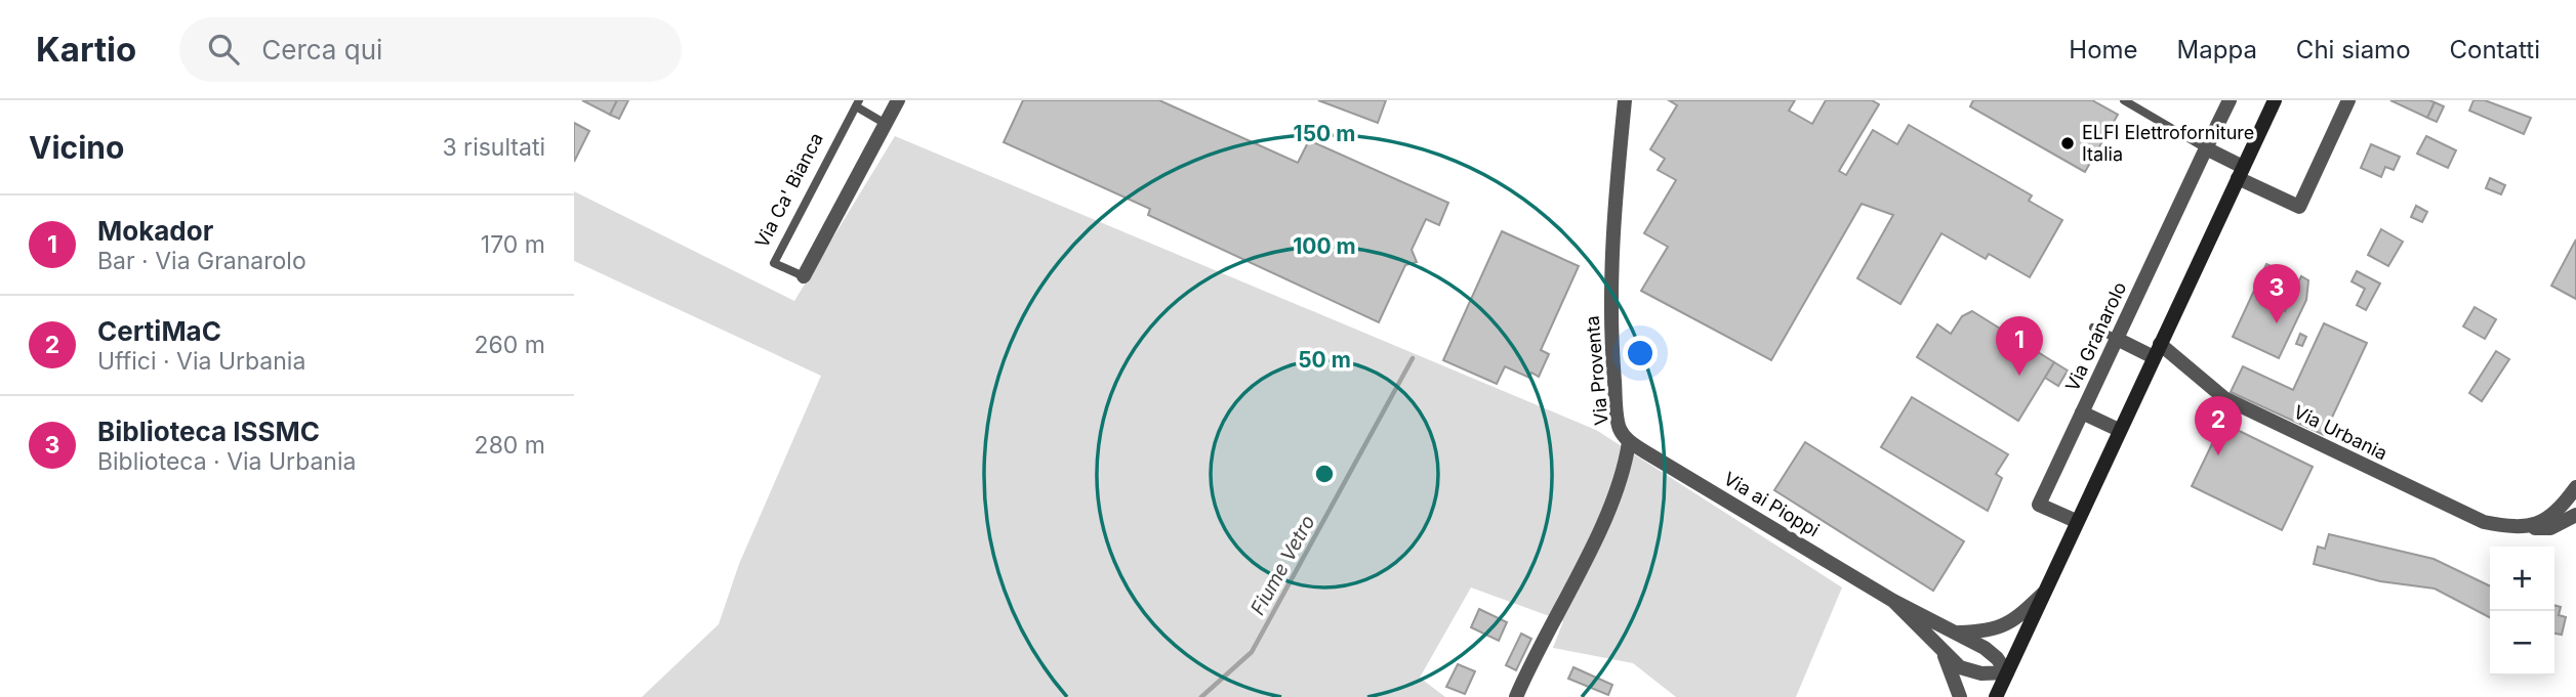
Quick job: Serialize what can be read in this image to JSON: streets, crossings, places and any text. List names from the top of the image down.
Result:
{
  "streets": {
    "street": [
      "Via Ca' Bianca",
      "Via Granarolo",
      "Via Proventa",
      "Via Urbania",
      "Via ai Pioppi"
    ]
  },
  "crossings": [
    ["Via Granarolo", "Via Urbania"],
    ["Via Proventa", "Via ai Pioppi"]
  ],
  "water": ["Fiume Vetro"],
  "places": ["ELFI Elettroforniture Italia"],
  "page": {
    "header": "Kartio",
    "search": "Cerca qui",
    "nav": [
      "Home",
      "Mappa",
      "Chi siamo",
      "Contatti"
    ],
    "heading": ["Vicino", "3 risultati"],
    "list": [
      {
        "mark": "1",
        "name": "Mokador",
        "note": "Bar · Via Granarolo",
        "value": "170 m"
      },
      {
        "mark": "2",
        "name": "CertiMaC",
        "note": "Uffici · Via Urbania",
        "value": "260 m"
      },
      {
        "mark": "3",
        "name": "Biblioteca ISSMC",
        "note": "Biblioteca · Via Urbania",
        "value": "280 m"
      }
    ],
    "pins": ["3", "1", "2"],
    "map_buttons": ["+", "−"]
  },
  "rings": ["150 m", "100 m", "50 m"]
}
